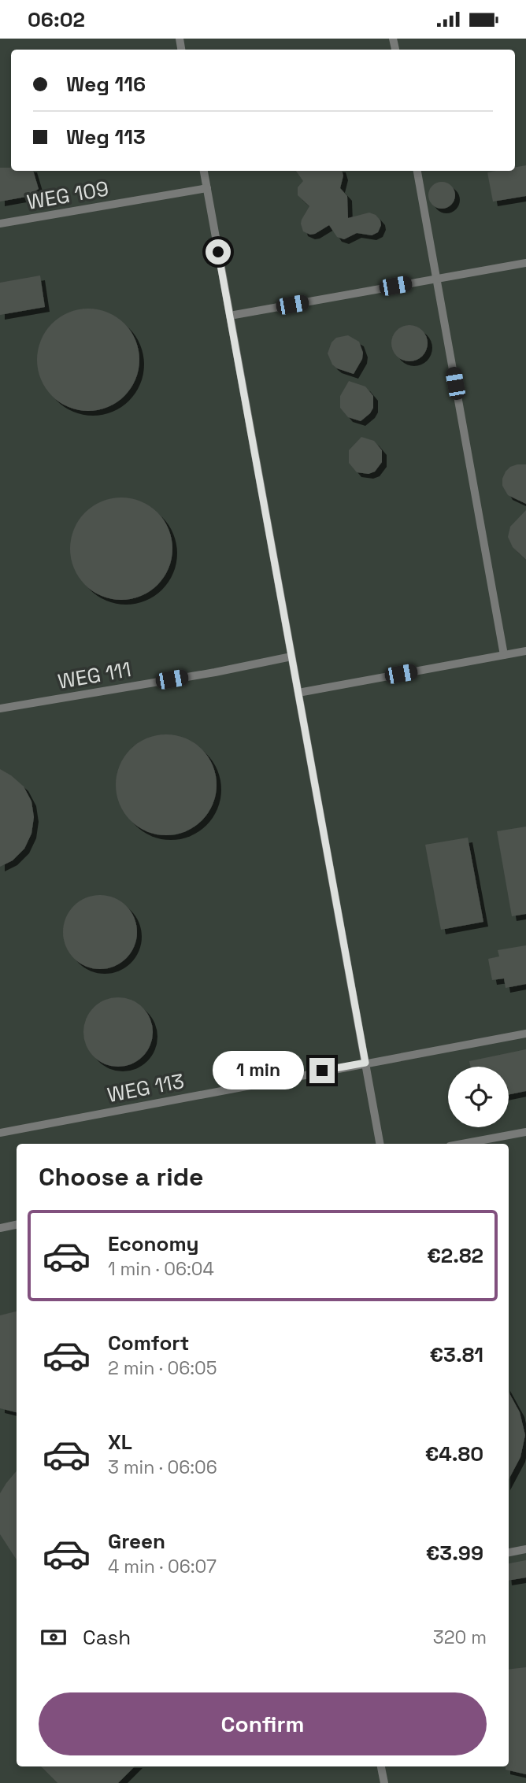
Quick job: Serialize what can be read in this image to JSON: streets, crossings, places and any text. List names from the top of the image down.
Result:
{
  "streets": {
    "lane": ["WEG 109", "WEG 111", "WEG 113"]
  },
  "page": {
    "status": "06:02",
    "banner": ["Weg 116", "Weg 113"],
    "bubble": "1 min",
    "heading": "Choose a ride",
    "list": [
      {
        "name": "Economy",
        "note": "1 min · 06:04",
        "value": "€2.82"
      },
      {
        "name": "Comfort",
        "note": "2 min · 06:05",
        "value": "€3.81"
      },
      {
        "name": "XL",
        "note": "3 min · 06:06",
        "value": "€4.80"
      },
      {
        "name": "Green",
        "note": "4 min · 06:07",
        "value": "€3.99"
      }
    ],
    "pay": ["Cash", "320 m"],
    "buttons": "Confirm"
  }
}
